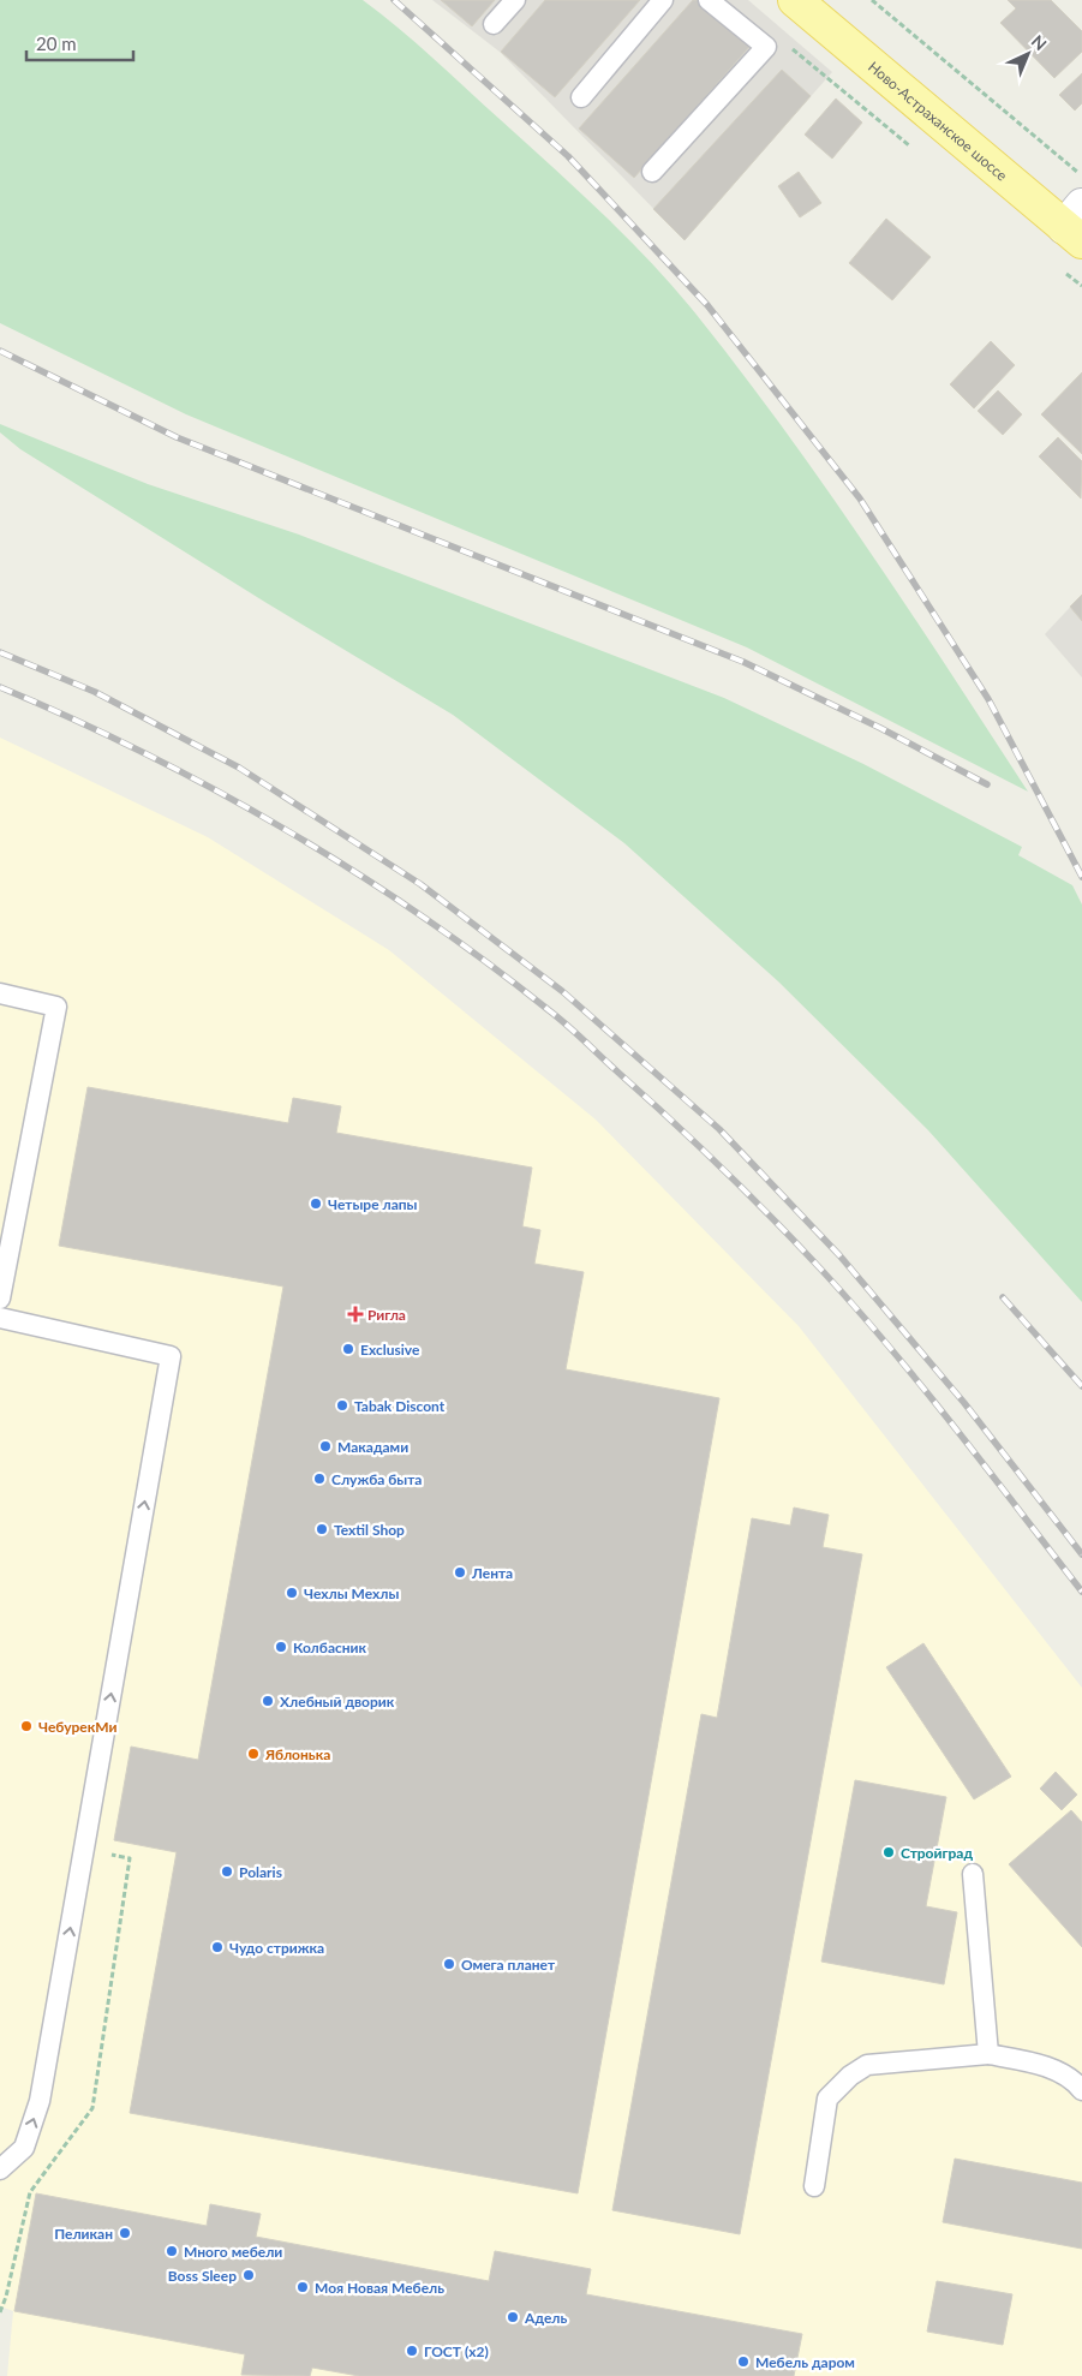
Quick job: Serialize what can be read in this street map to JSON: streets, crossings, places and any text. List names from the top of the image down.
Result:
{
  "streets": {
    "main road": ["Ново-Астраханское шоссе"]
  },
  "places": {
    "other": [
      "Четыре лапы",
      "Exclusive",
      "Tabak Discont",
      "Макадами",
      "Служба быта",
      "Textil Shop",
      "Лента",
      "Чехлы Мехлы",
      "Колбасник",
      "Хлебный дворик",
      "ЧебурекМи",
      "Яблонька",
      "Стройград",
      "Polaris",
      "Чудо стрижка",
      "Омега планет",
      "Пеликан",
      "Много мебели",
      "Boss Sleep",
      "Моя Новая Мебель",
      "Адель",
      "ГОСТ (x2)",
      "Мебель даром"
    ],
    "health": ["Ригла"]
  },
  "scale_bar": "20 m",
  "north": "top right"
}
